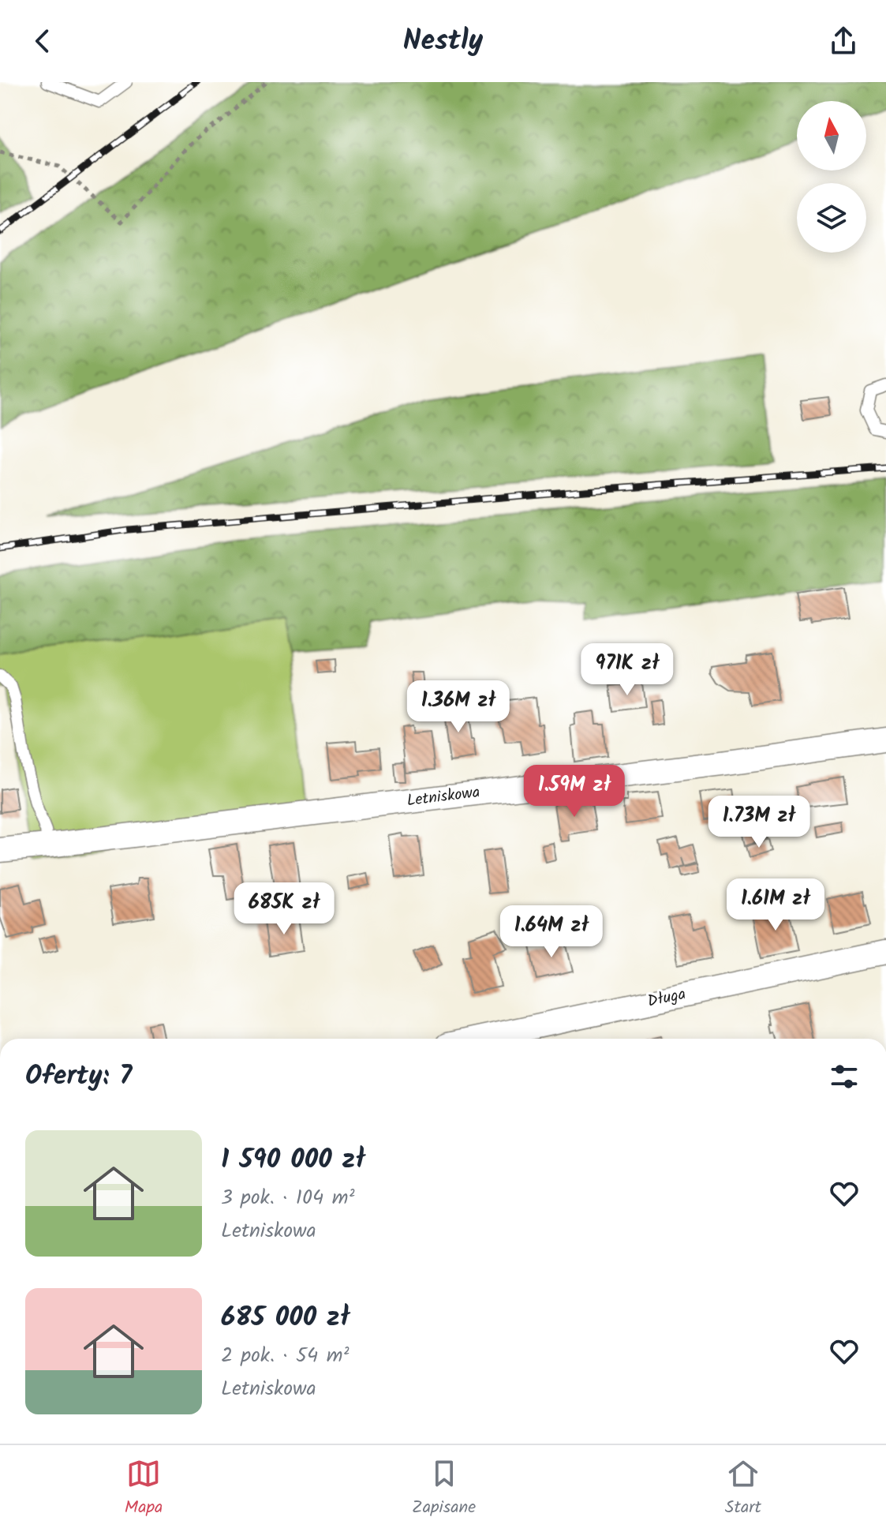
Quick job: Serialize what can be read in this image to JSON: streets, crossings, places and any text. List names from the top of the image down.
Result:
{
  "streets": {
    "street": ["Letniskowa", "Długa"]
  },
  "north": "top",
  "page": {
    "header": "Nestly",
    "price": [
      "971K zł",
      "1.36M zł",
      "1.59M zł",
      "1.73M zł",
      "1.61M zł",
      "685K zł",
      "1.64M zł"
    ],
    "heading": "Oferty: 7",
    "list": [
      {
        "name": "1 590 000 zł",
        "note": "3 pok. · 104 m² · Letniskowa"
      },
      {
        "name": "685 000 zł",
        "note": "2 pok. · 54 m² · Letniskowa"
      }
    ],
    "tabs": ["Mapa", "Zapisane", "Start"]
  }
}
